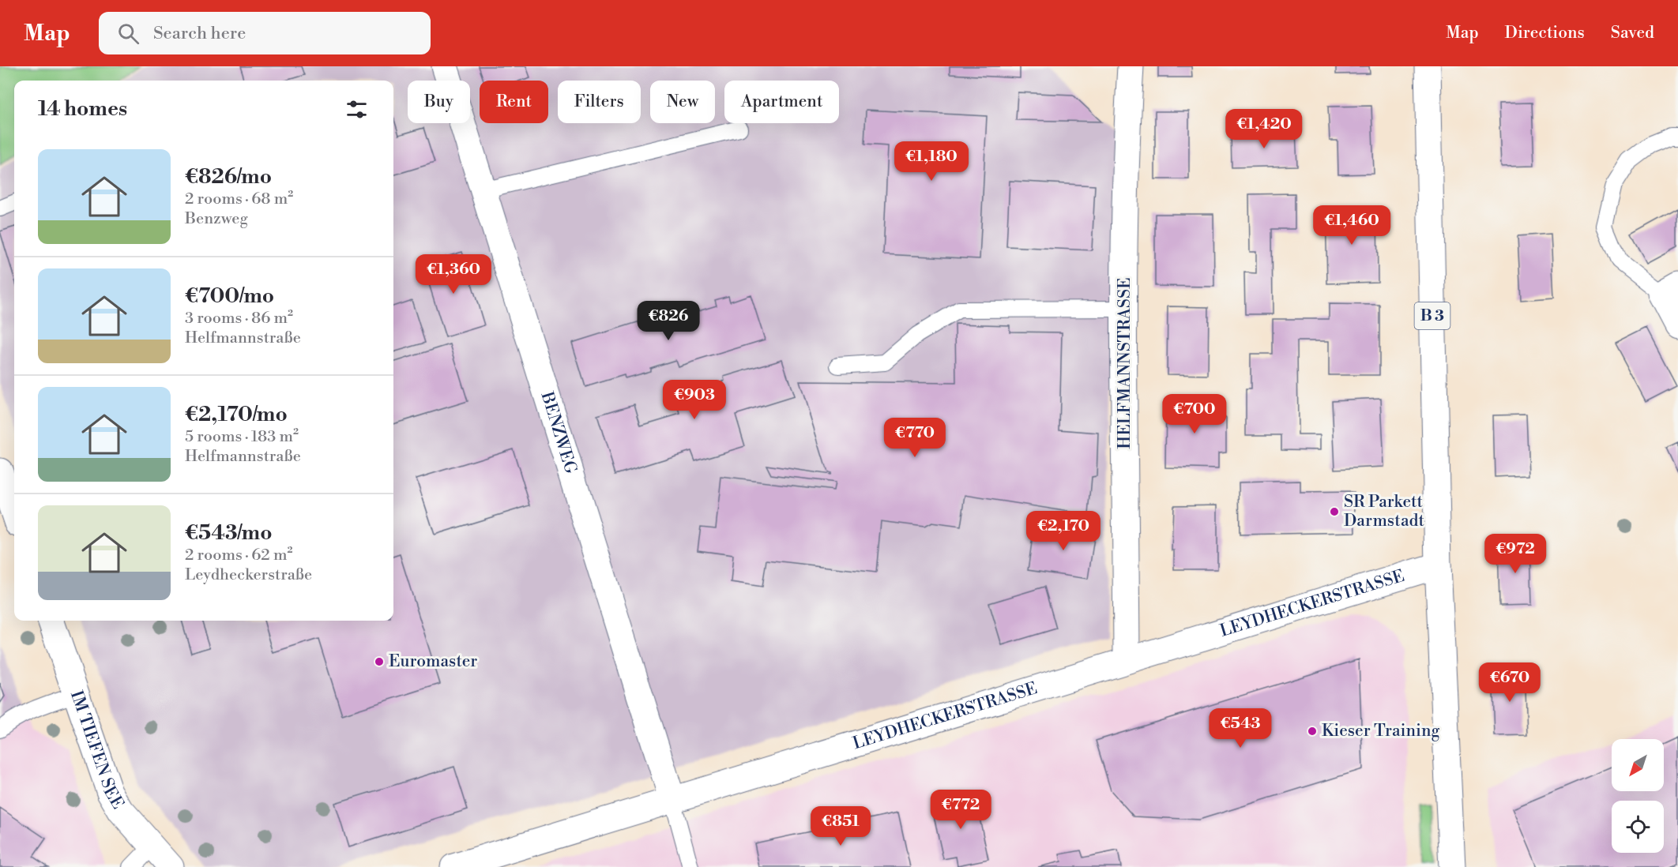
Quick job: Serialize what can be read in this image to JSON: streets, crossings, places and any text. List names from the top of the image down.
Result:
{
  "streets": {
    "street": [
      "B 3",
      "HELFMANNSTRASSE",
      "BENZWEG",
      "LEYDHECKERSTRASSE",
      "IM TIEFEN SEE"
    ]
  },
  "crossings": [
    ["B 3", "LEYDHECKERSTRASSE"],
    ["HELFMANNSTRASSE", "LEYDHECKERSTRASSE"],
    ["BENZWEG", "LEYDHECKERSTRASSE"]
  ],
  "places": ["SR Parkett Darmstadt", "Euromaster", "Kieser Training"],
  "north": "bottom left",
  "page": {
    "header": "Map",
    "search": "Search here",
    "nav": ["Map", "Directions", "Saved"],
    "chip": [
      "Buy",
      "Rent",
      "Filters",
      "New",
      "Apartment"
    ],
    "heading": "14 homes",
    "price": [
      "€1,420",
      "€1,180",
      "€1,460",
      "€1,360",
      "€826",
      "€903",
      "€700",
      "€770",
      "€2,170",
      "€972",
      "€670",
      "€543",
      "€772",
      "€851"
    ],
    "list": [
      {
        "name": "€826/mo",
        "note": "2 rooms · 68 m² · Benzweg"
      },
      {
        "name": "€700/mo",
        "note": "3 rooms · 86 m² · Helfmannstraße"
      },
      {
        "name": "€2,170/mo",
        "note": "5 rooms · 183 m² · Helfmannstraße"
      },
      {
        "name": "€543/mo",
        "note": "2 rooms · 62 m² · Leydheckerstraße"
      }
    ]
  }
}
